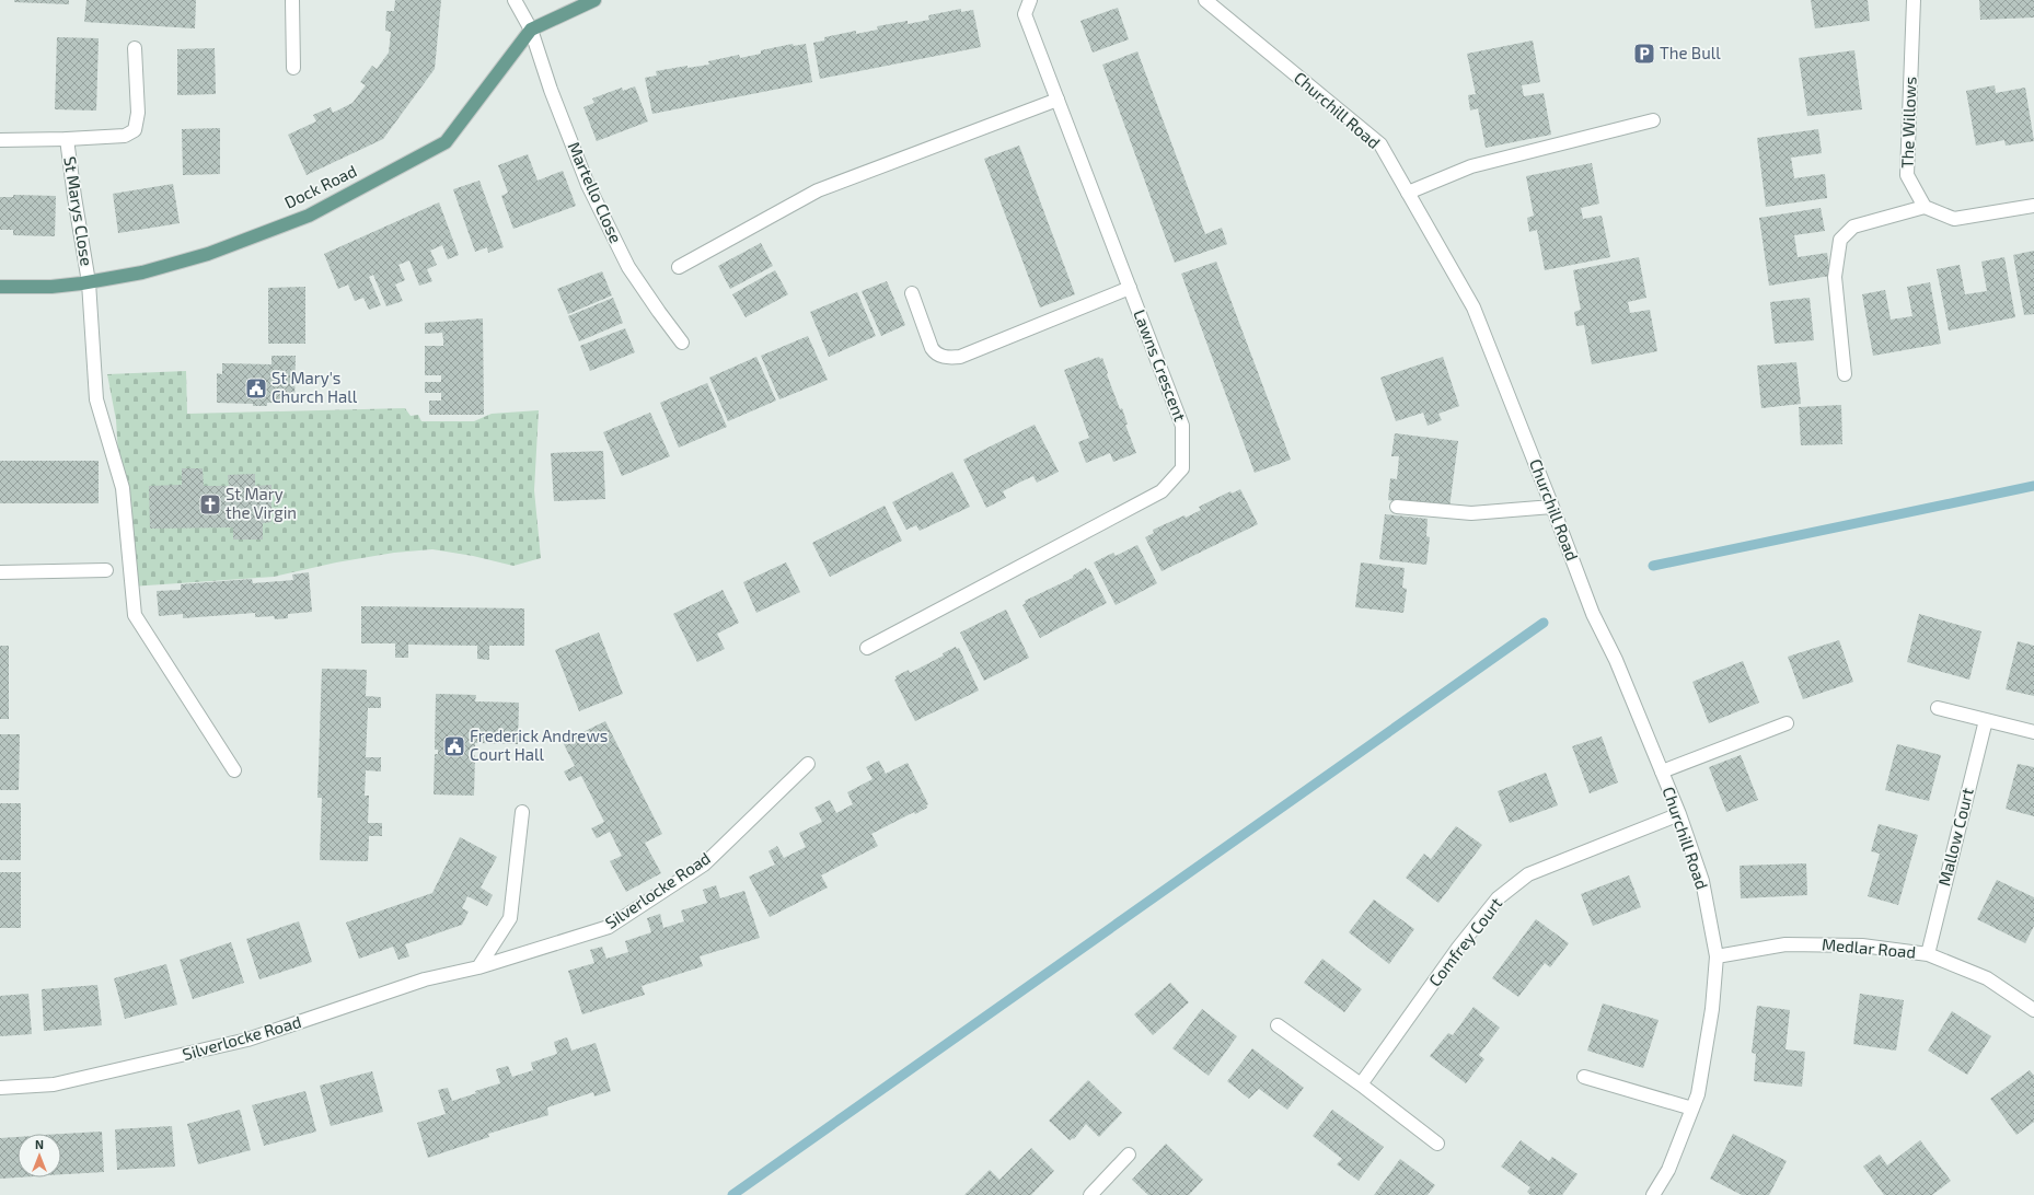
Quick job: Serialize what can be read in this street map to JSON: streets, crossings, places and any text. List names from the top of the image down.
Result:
{
  "streets": {
    "main road": ["Dock Road"],
    "street": [
      "Churchill Road",
      "The Willows",
      "Martello Close",
      "St Marys Close",
      "Lawns Crescent",
      "Mallow Court",
      "Silverlocke Road",
      "Comfrey Court",
      "Medlar Road"
    ]
  },
  "crossings": [
    ["Churchill Road", "Comfrey Court"],
    ["Churchill Road", "Medlar Road"],
    ["Dock Road", "Martello Close"],
    ["Dock Road", "St Marys Close"],
    ["Mallow Court", "Medlar Road"]
  ],
  "places": {
    "parking": ["The Bull"],
    "public building": ["St Mary's Church Hall", "Frederick Andrews Court Hall"],
    "church": ["St Mary the Virgin"]
  },
  "north": "top"
}
